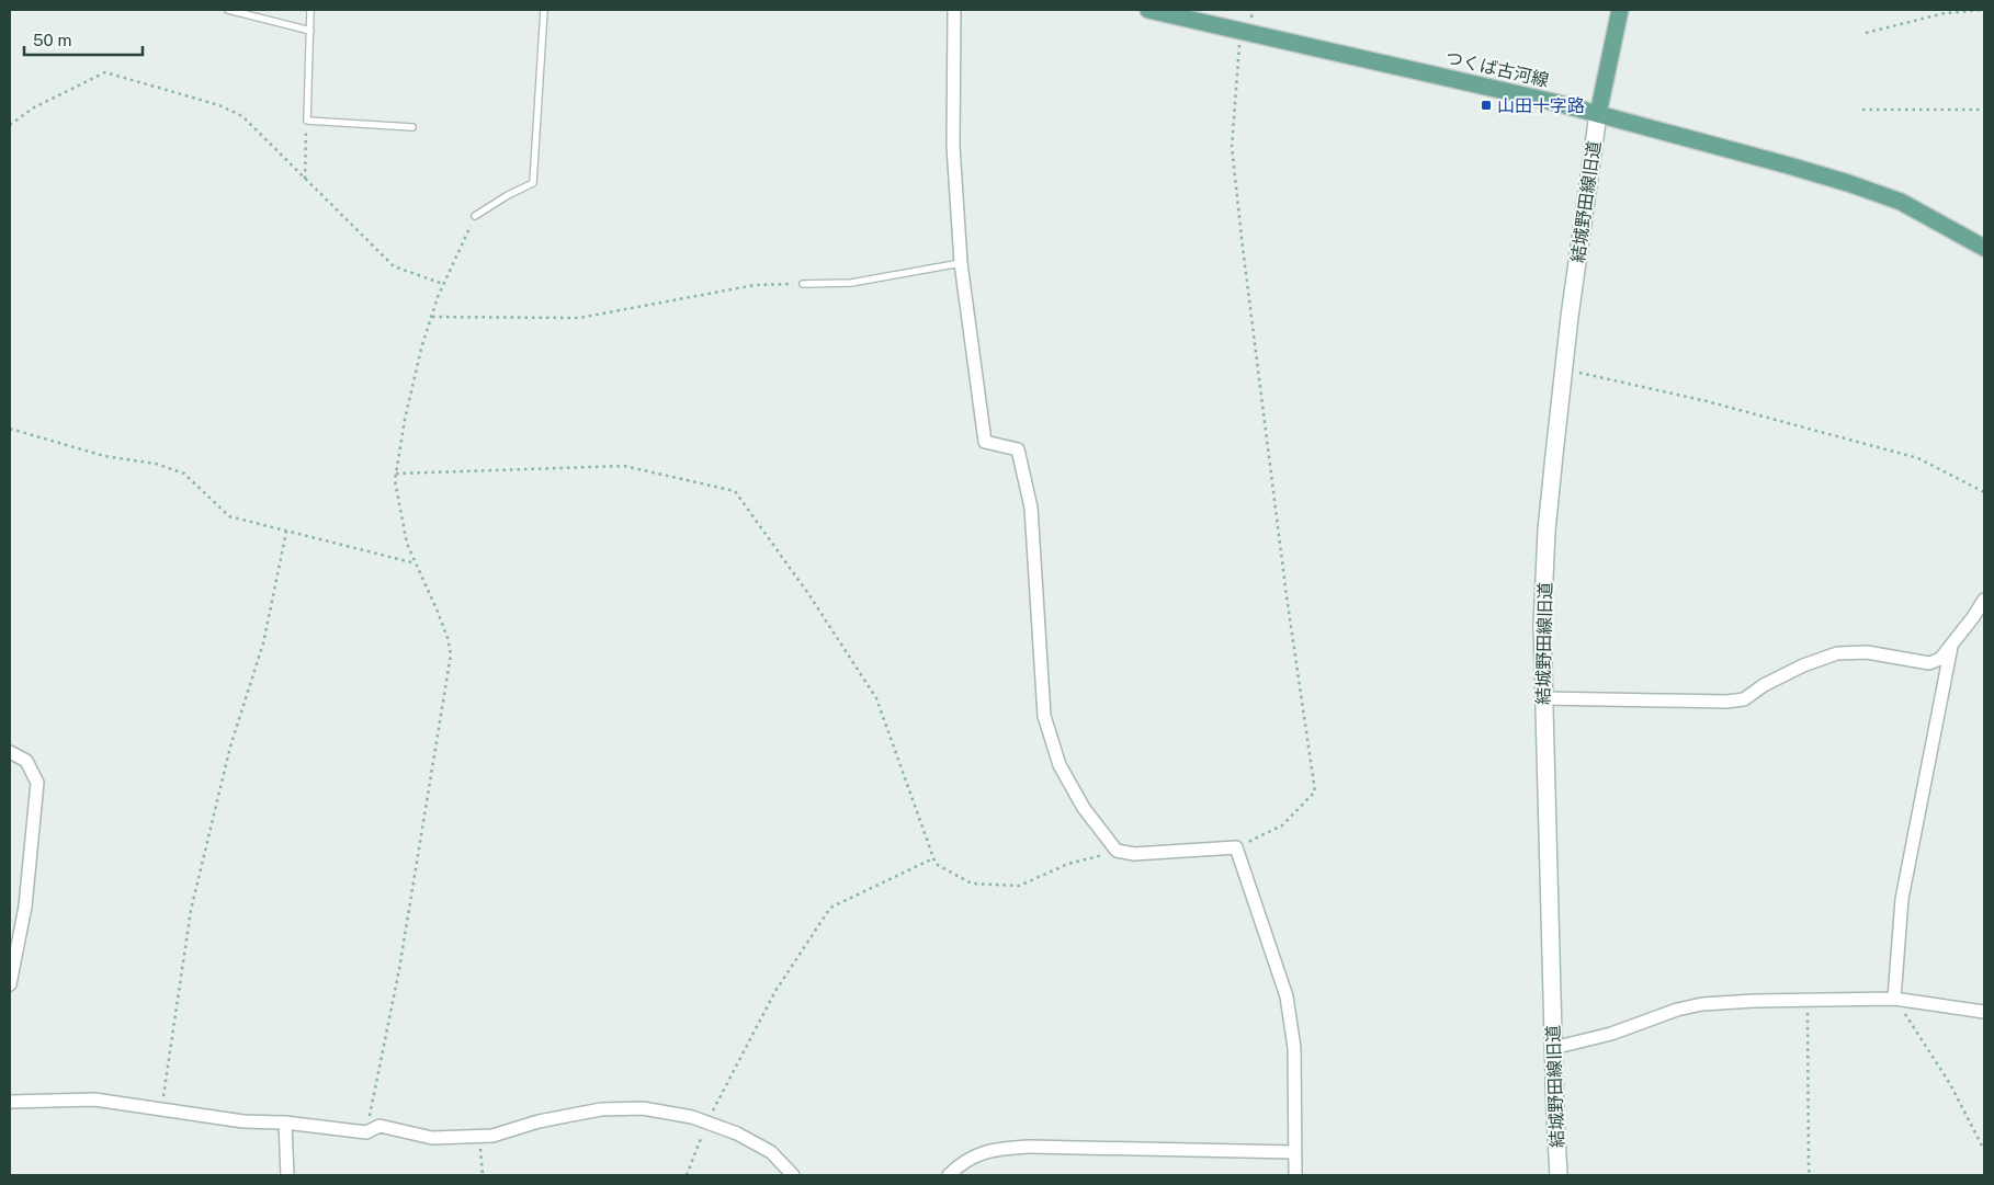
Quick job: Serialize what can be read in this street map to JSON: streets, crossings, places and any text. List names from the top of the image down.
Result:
{
  "streets": {
    "main road": ["つくば古河線"],
    "street": ["結城野田線旧道"]
  },
  "crossings": [
    ["つくば古河線", "結城野田線旧道"]
  ],
  "places": {
    "transit": ["山田十字路"]
  },
  "scale_bar": "50 m"
}
